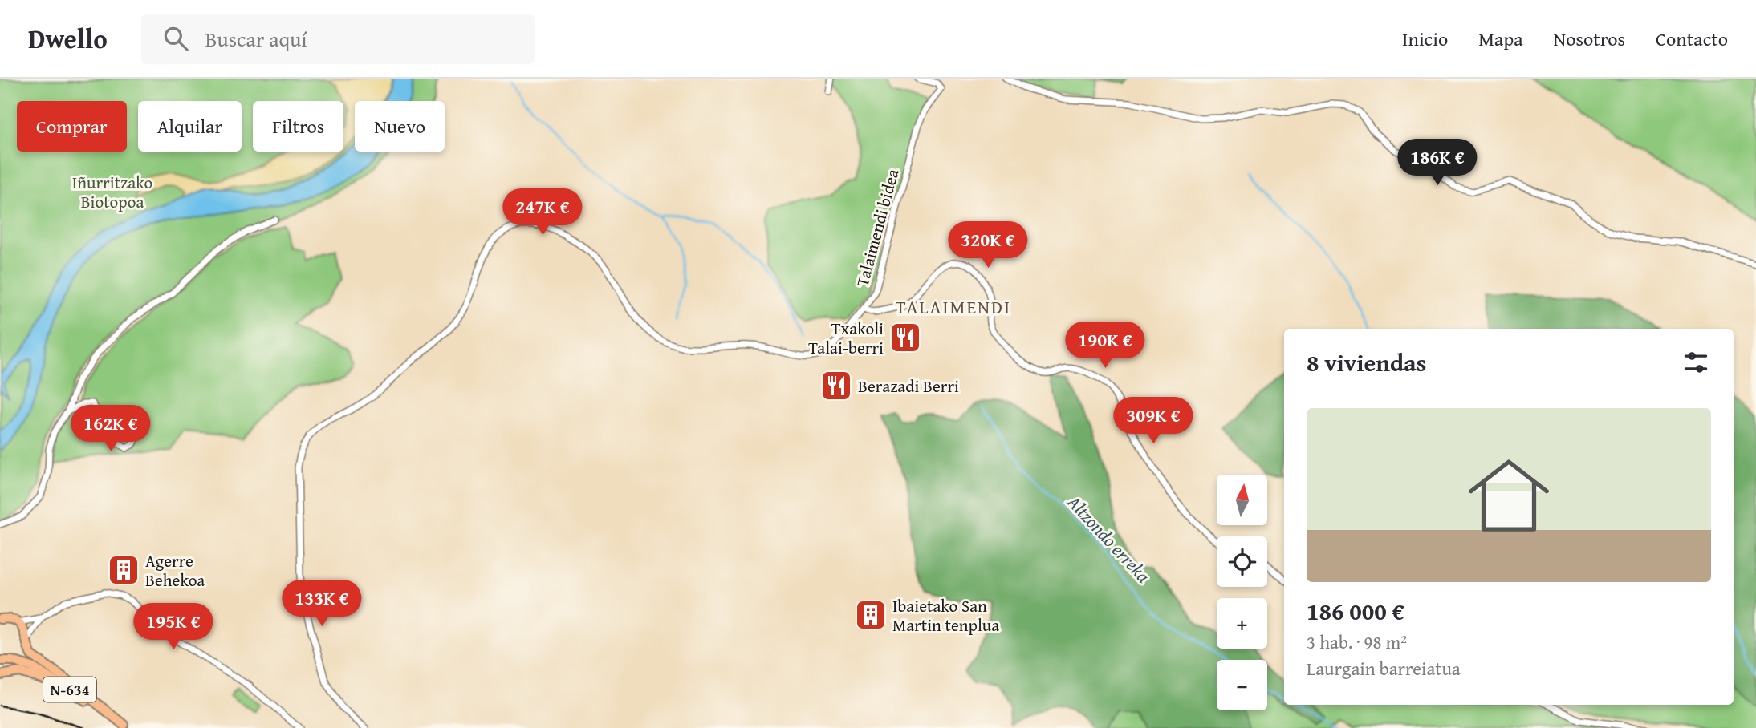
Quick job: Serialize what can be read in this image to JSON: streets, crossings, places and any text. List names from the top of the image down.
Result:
{
  "streets": {
    "highway": ["N-634"],
    "street": ["Talaimendi bidea"]
  },
  "districts": ["TALAIMENDI"],
  "water": ["Altzondo erreka"],
  "parks": ["Iñurritzako Biotopoa"],
  "places": {
    "restaurant": ["Txakoli Talai-berri", "Berazadi Berri"],
    "building": ["Agerre Behekoa", "Ibaietako San Martin tenplua"]
  },
  "north": "top",
  "page": {
    "header": "Dwello",
    "search": "Buscar aquí",
    "nav": [
      "Inicio",
      "Mapa",
      "Nosotros",
      "Contacto"
    ],
    "chip": [
      "Comprar",
      "Alquilar",
      "Filtros",
      "Nuevo"
    ],
    "price": [
      "186K €",
      "247K €",
      "320K €",
      "190K €",
      "309K €",
      "162K €",
      "133K €",
      "195K €"
    ],
    "heading": "8 viviendas",
    "list": [
      {
        "name": "186 000 €",
        "note": "3 hab. · 98 m² · Laurgain barreiatua"
      }
    ],
    "map_buttons": ["+", "−"]
  }
}
